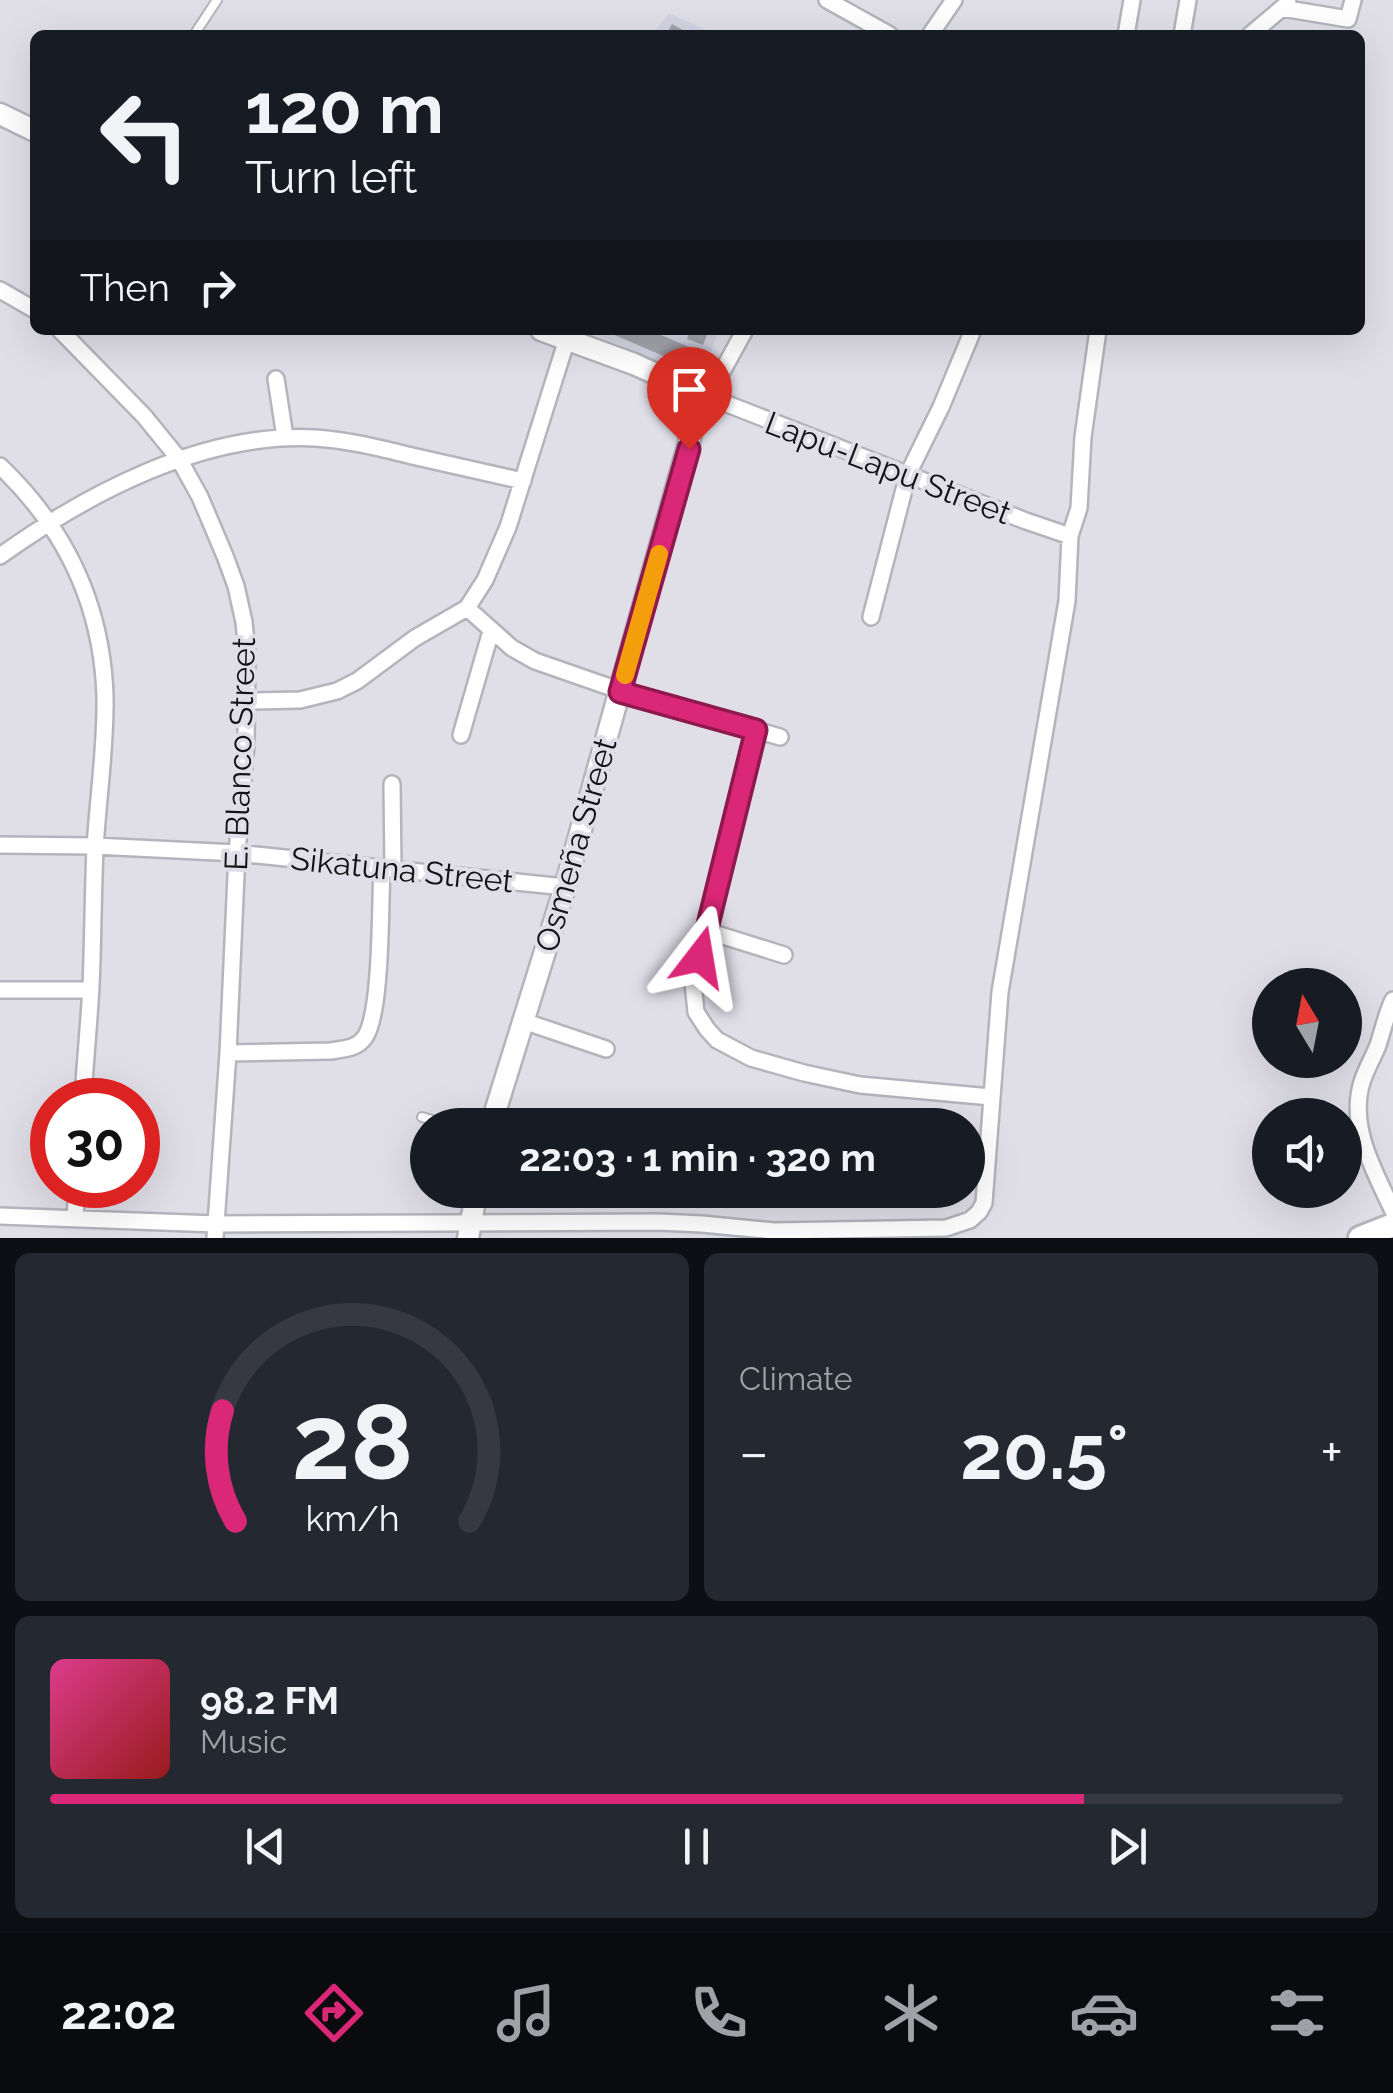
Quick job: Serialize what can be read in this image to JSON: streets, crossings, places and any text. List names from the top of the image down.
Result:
{
  "streets": {
    "street": [
      "Lapu-Lapu Street",
      "E. Blanco Street",
      "Osmeña Street",
      "Sikatuna Street"
    ]
  },
  "crossings": [
    ["Lapu-Lapu Street", "Osmeña Street"],
    ["E. Blanco Street", "Sikatuna Street"],
    ["Osmeña Street", "Sikatuna Street"]
  ],
  "north": "top",
  "page": {
    "turn": ["120 m", "Turn left"],
    "then": "Then",
    "limit": "30",
    "trip": "22:03 · 1 min · 320 m",
    "tile": "Climate",
    "heat": ["−", "20.5°", "+"],
    "song": ["98.2 FM", "Music"],
    "tabs": "22:02",
    "gauge": ["28", "km/h"]
  }
}
